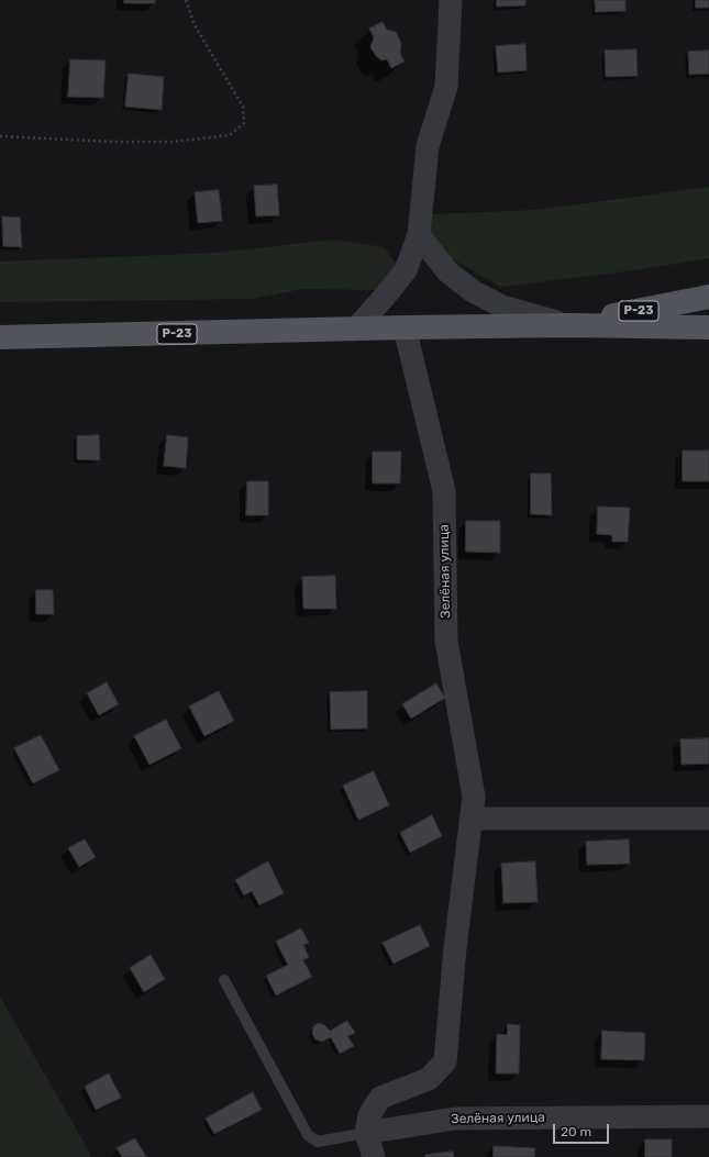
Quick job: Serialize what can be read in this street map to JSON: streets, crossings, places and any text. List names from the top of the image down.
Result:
{
  "streets": {
    "main road": ["Р-23"],
    "street": ["Зелёная улица"]
  },
  "crossings": [
    ["Р-23", "Зелёная улица"]
  ],
  "scale_bar": "20 m"
}
